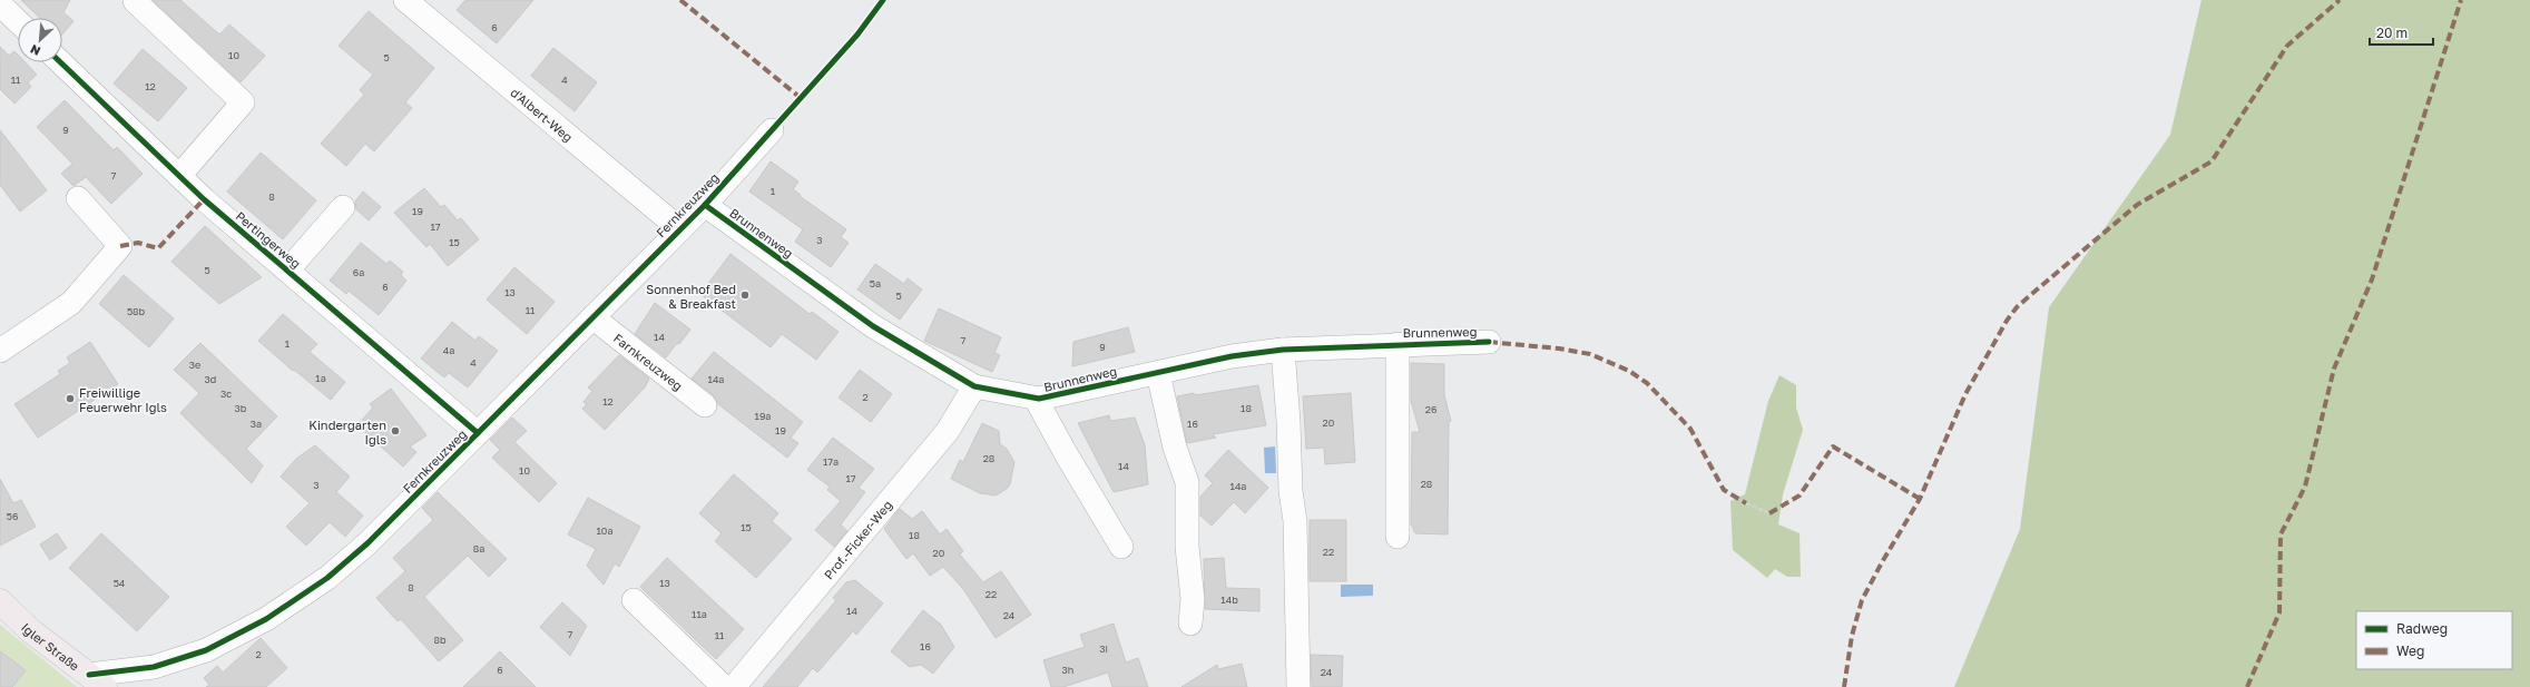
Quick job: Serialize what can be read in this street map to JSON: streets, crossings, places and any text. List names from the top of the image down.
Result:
{
  "streets": {
    "main road": ["Igler Straße"],
    "street": [
      "d'Albert-Weg",
      "Fernkreuzweg",
      "Brunnenweg",
      "Pertingerweg",
      "Farnkreuzweg",
      "Prof.-Ficker-Weg"
    ]
  },
  "crossings": [
    ["d'Albert-Weg", "Fernkreuzweg"],
    ["Fernkreuzweg", "Brunnenweg"],
    ["Fernkreuzweg", "Pertingerweg"],
    ["Fernkreuzweg", "Farnkreuzweg"],
    ["Fernkreuzweg", "Igler Straße"],
    ["Brunnenweg", "Prof.-Ficker-Weg"]
  ],
  "places": ["Sonnenhof Bed & Breakfast", "Freiwillige Feuerwehr Igls", "Kindergarten Igls"],
  "house_numbers": [
    "6",
    "10",
    "5",
    "11",
    "4",
    "12",
    "9",
    "7",
    "1",
    "8",
    "19",
    "17",
    "3",
    "15",
    "5",
    "6a",
    "5a",
    "6",
    "13",
    "5",
    "11",
    "58b",
    "14",
    "7",
    "1",
    "9",
    "4a",
    "4",
    "3e",
    "1a",
    "3d",
    "14a",
    "3c",
    "2",
    "12",
    "3b",
    "18",
    "26",
    "19a",
    "20",
    "3a",
    "16",
    "19",
    "28",
    "17a",
    "14",
    "10",
    "17",
    "28",
    "3",
    "14a",
    "56",
    "15",
    "10a",
    "18",
    "8a",
    "22",
    "20",
    "54",
    "13",
    "8",
    "22",
    "14b",
    "14",
    "11a",
    "24",
    "7",
    "11",
    "8b",
    "16",
    "3i",
    "2",
    "6",
    "3h",
    "24"
  ],
  "legend": ["Radweg", "Weg"],
  "scale_bar": "20 m",
  "north": "bottom left"
}
